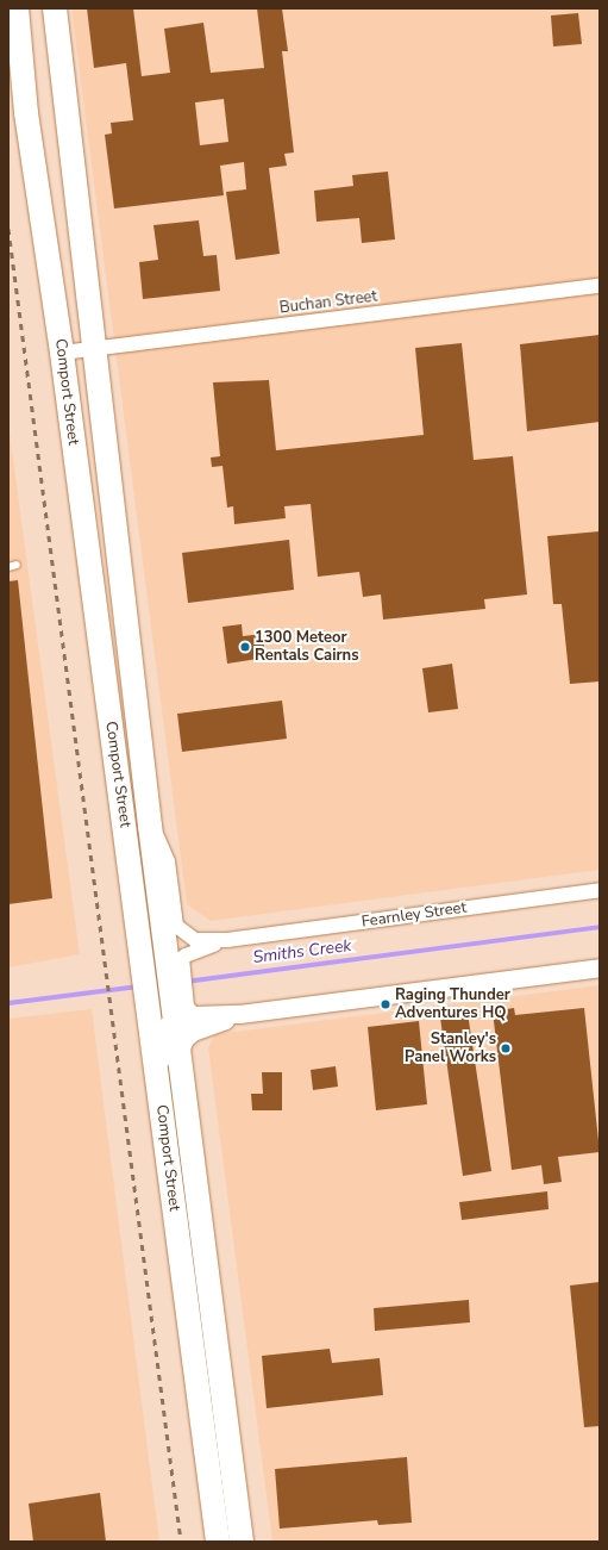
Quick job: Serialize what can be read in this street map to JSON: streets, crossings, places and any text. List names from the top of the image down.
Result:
{
  "streets": {
    "highway": ["Comport Street"],
    "street": ["Buchan Street", "Fearnley Street"]
  },
  "crossings": [
    ["Buchan Street", "Comport Street"],
    ["Comport Street", "Fearnley Street"]
  ],
  "water": ["Smiths Creek"],
  "places": ["1300 Meteor Rentals Cairns", "Raging Thunder Adventures HQ", "Stanley's Panel Works"]
}
